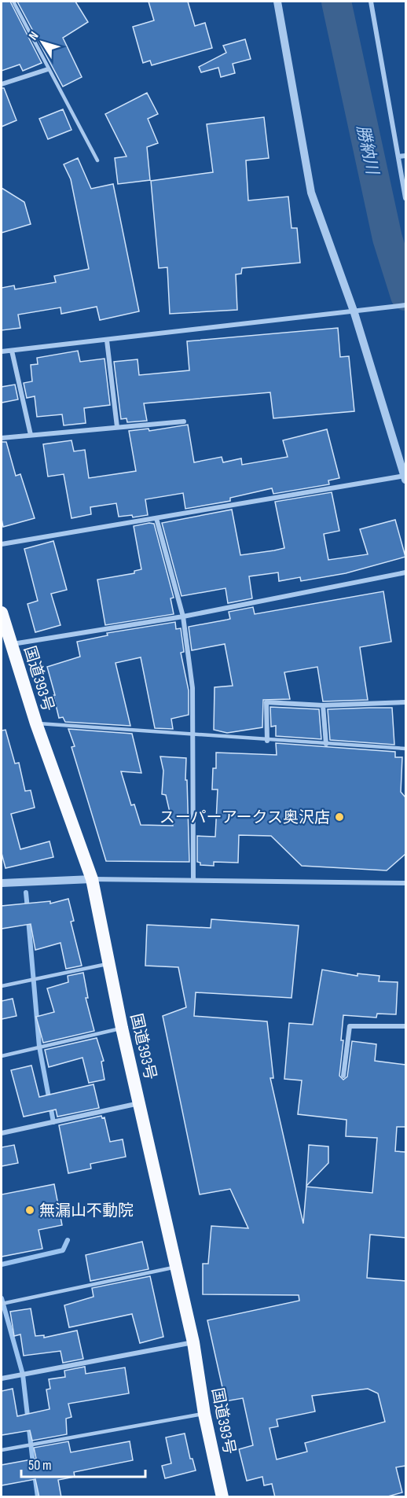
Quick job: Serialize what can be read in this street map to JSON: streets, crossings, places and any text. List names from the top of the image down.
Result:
{
  "streets": {
    "highway": ["国道393号"]
  },
  "water": ["勝納川"],
  "places": ["スーパーアークス奥沢店", "無漏山不動院"],
  "scale_bar": "50 m",
  "north": "top left"
}
